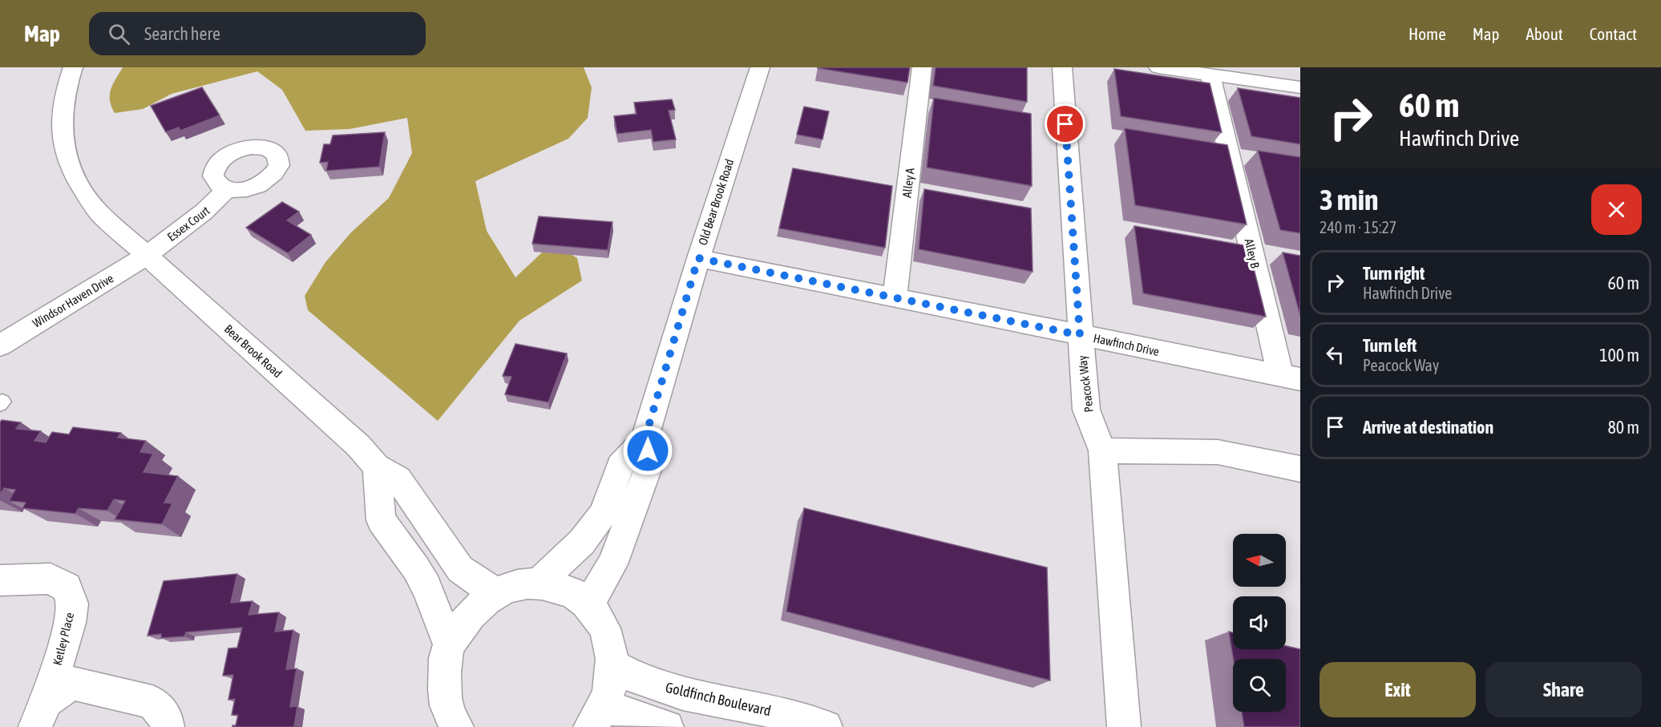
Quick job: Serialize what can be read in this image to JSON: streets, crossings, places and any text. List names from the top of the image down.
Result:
{
  "streets": {
    "street": [
      "Alley A",
      "Old Bear Brook Road",
      "Essex Court",
      "Alley B",
      "Windsor Haven Drive",
      "Hawfinch Drive",
      "Bear Brook Road",
      "Peacock Way",
      "Ketley Place",
      "Goldfinch Boulevard"
    ]
  },
  "crossings": [
    ["Alley A", "Hawfinch Drive"],
    ["Old Bear Brook Road", "Hawfinch Drive"],
    ["Essex Court", "Windsor Haven Drive"],
    ["Essex Court", "Bear Brook Road"],
    ["Alley B", "Hawfinch Drive"],
    ["Windsor Haven Drive", "Bear Brook Road"],
    ["Hawfinch Drive", "Peacock Way"]
  ],
  "north": "left",
  "page": {
    "header": "Map",
    "search": "Search here",
    "nav": [
      "Home",
      "Map",
      "About",
      "Contact"
    ],
    "turn": ["60 m", "Hawfinch Drive"],
    "heading": ["3 min", "240 m · 15:27"],
    "list": [
      {
        "name": "Turn right",
        "note": "Hawfinch Drive",
        "value": "60 m"
      },
      {
        "name": "Turn left",
        "note": "Peacock Way",
        "value": "100 m"
      },
      {
        "name": "Arrive at destination",
        "value": "80 m"
      }
    ],
    "buttons": ["Exit", "Share"]
  }
}
